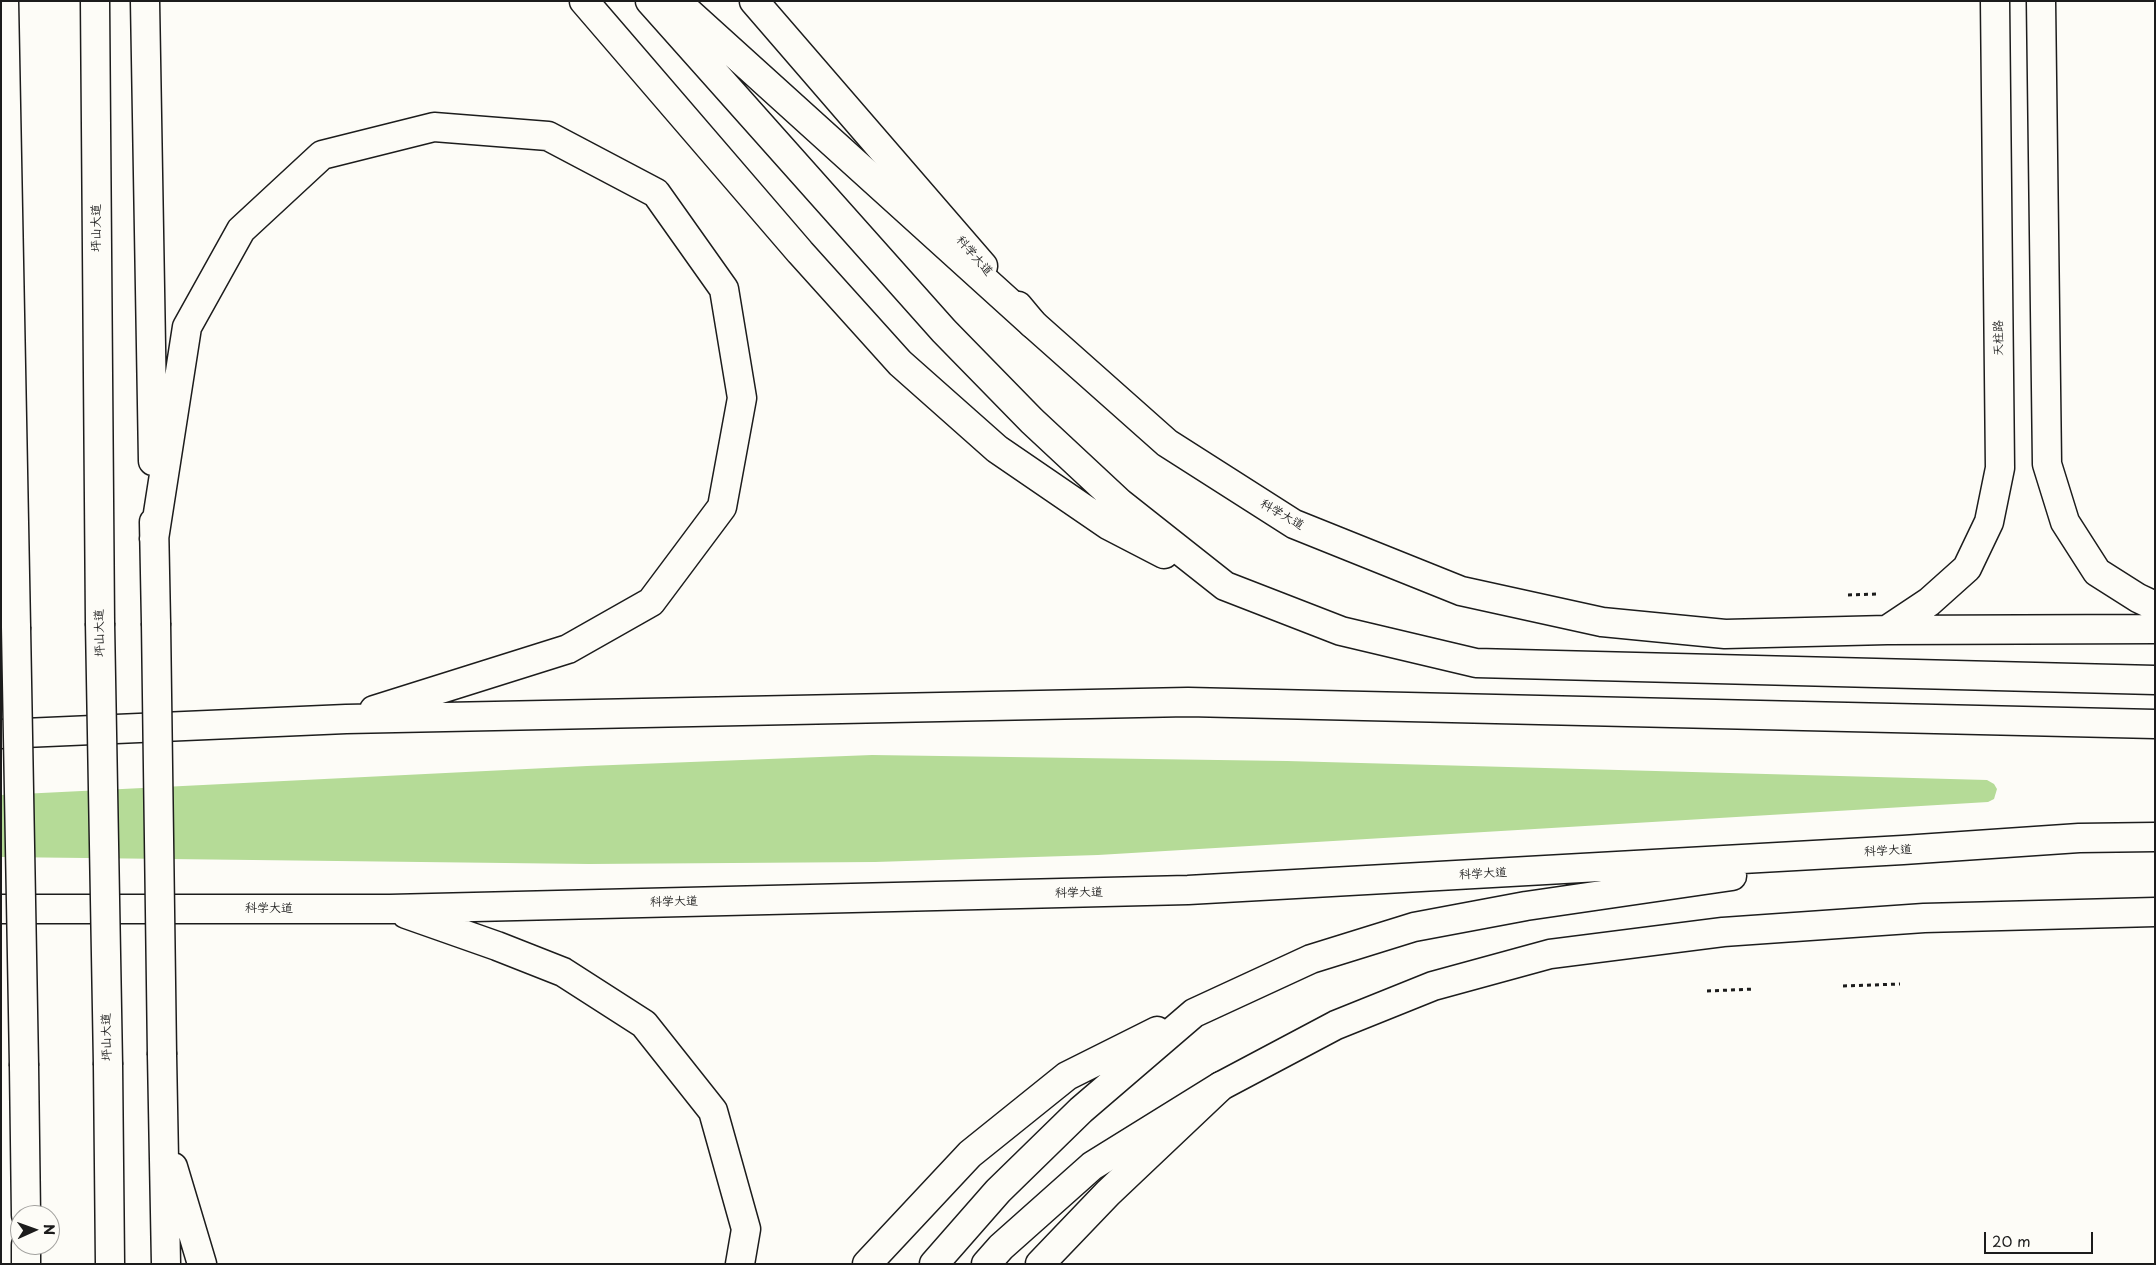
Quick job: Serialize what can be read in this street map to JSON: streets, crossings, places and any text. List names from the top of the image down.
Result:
{
  "streets": {
    "main road": ["坪山大道", "科学大道", "天柱路"]
  },
  "crossings": [
    ["科学大道", "天柱路"]
  ],
  "scale_bar": "20 m",
  "north": "right"
}
